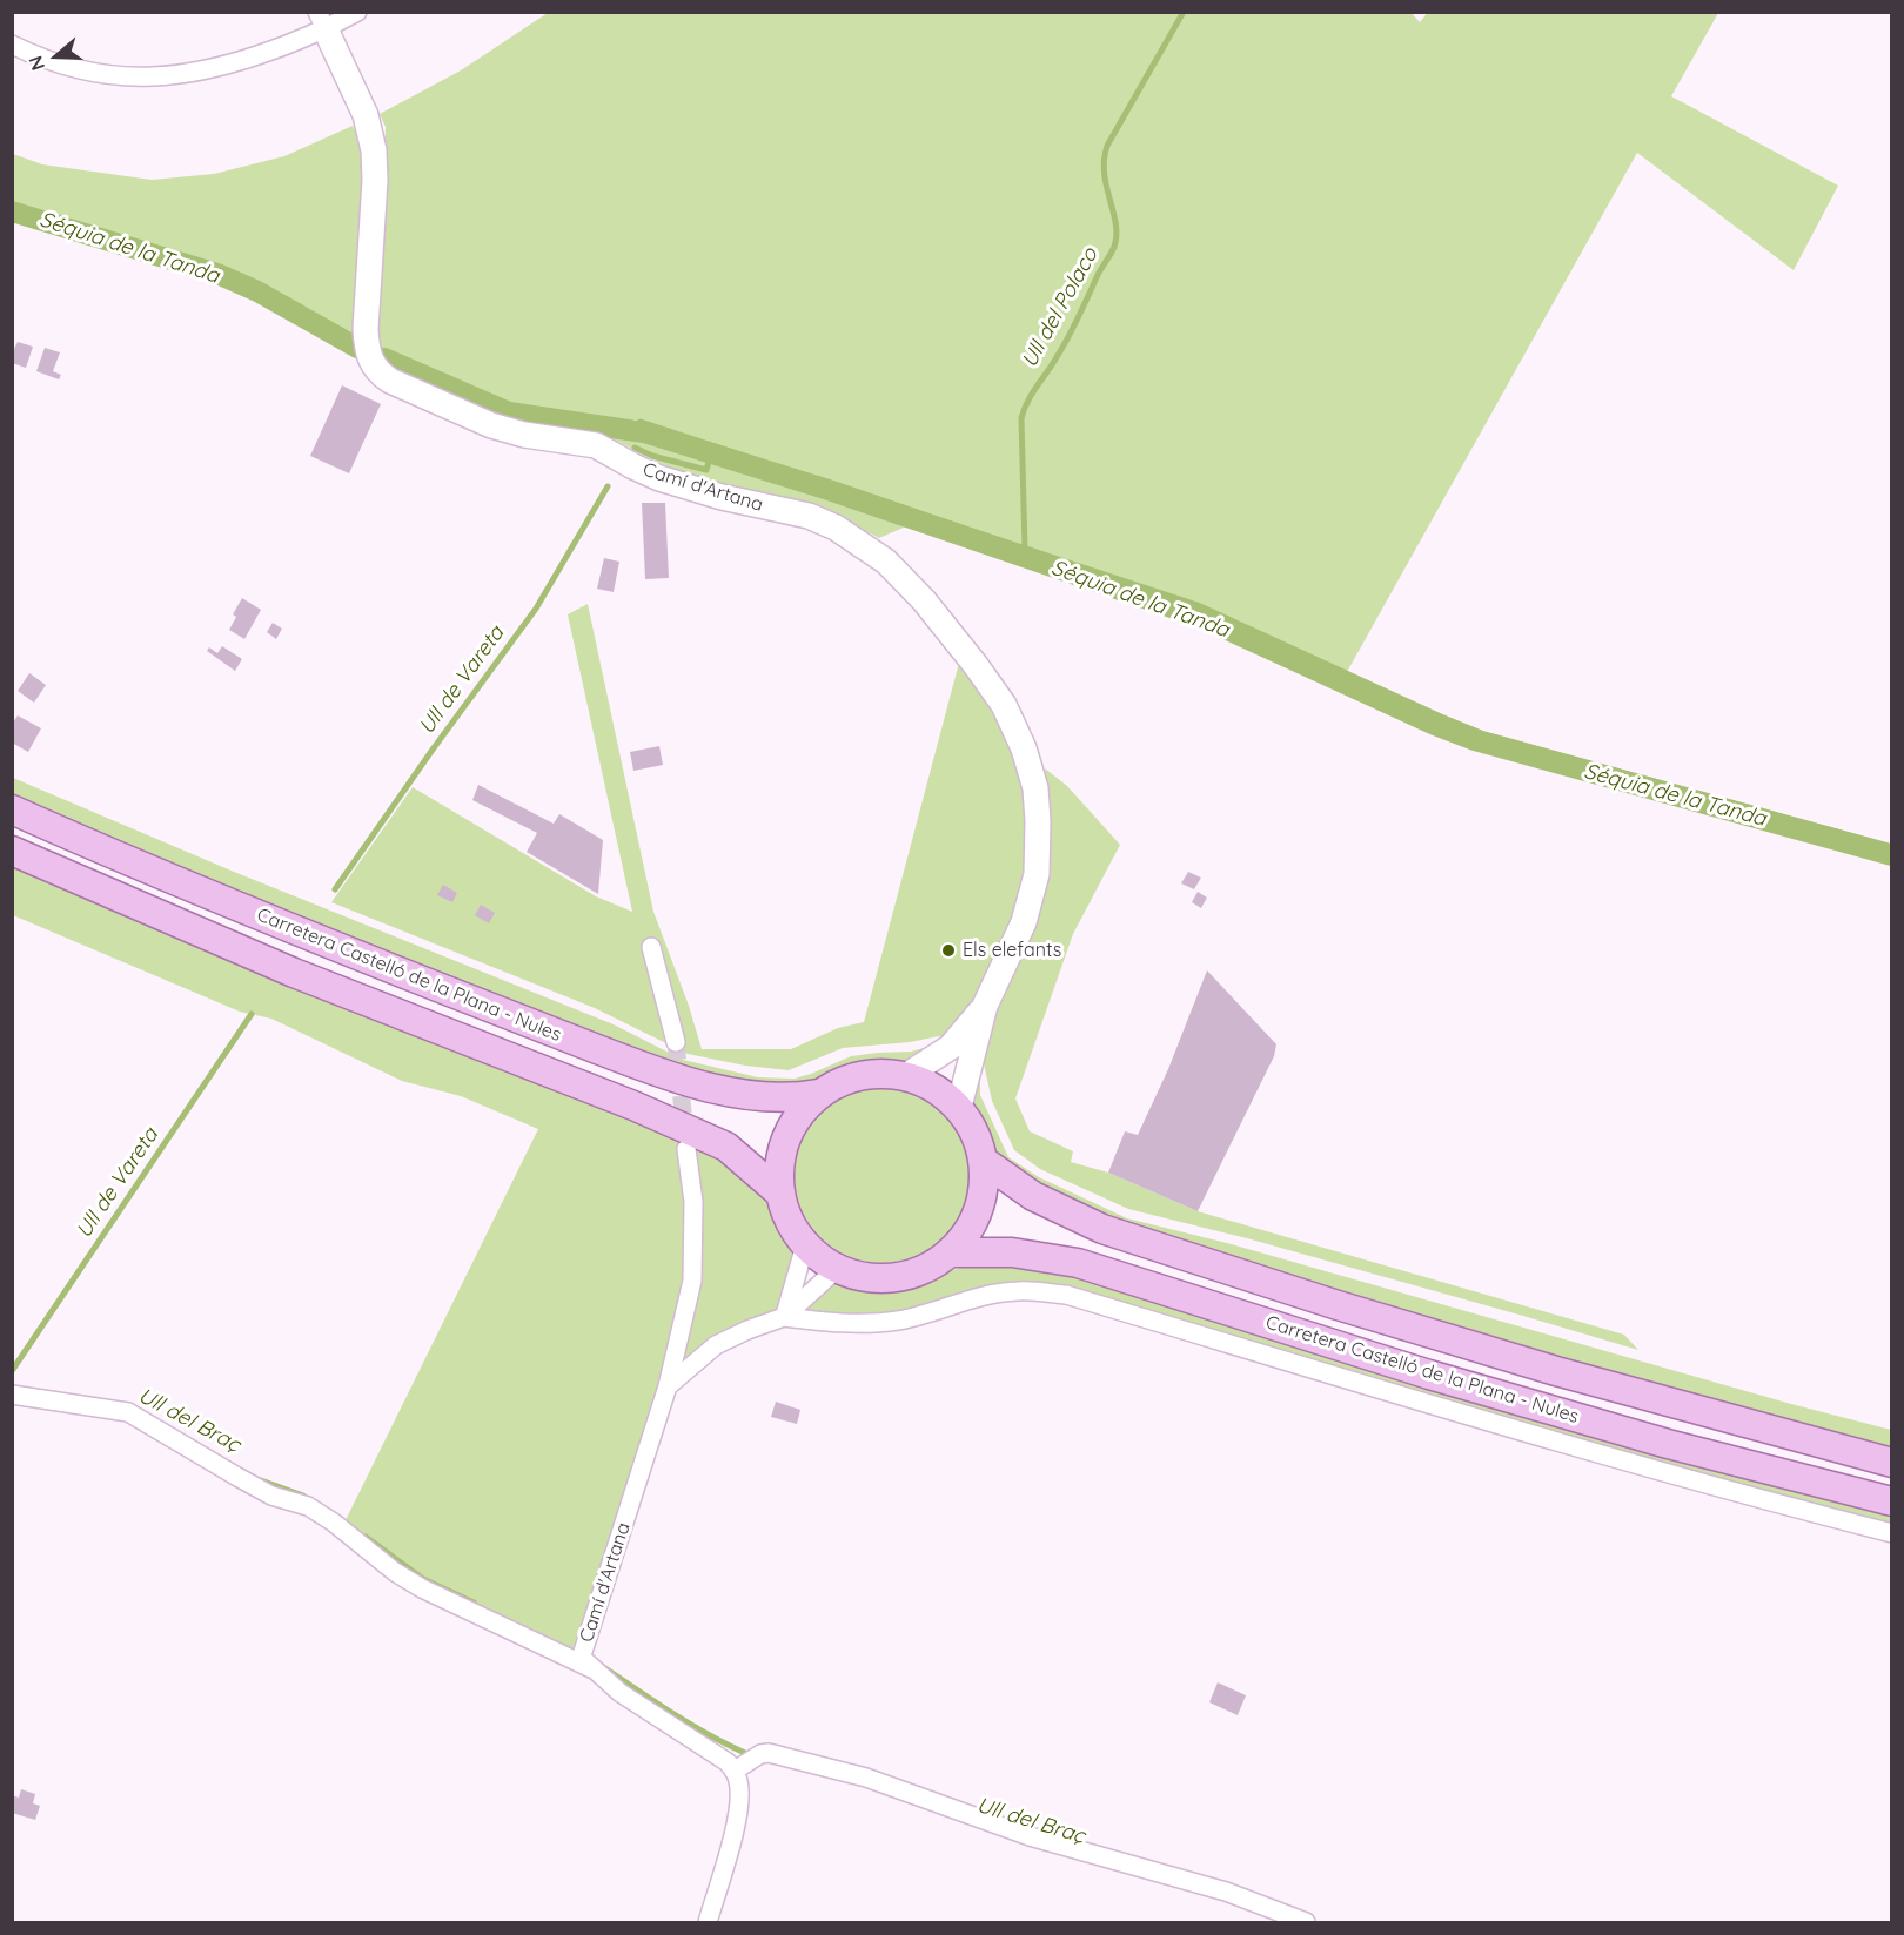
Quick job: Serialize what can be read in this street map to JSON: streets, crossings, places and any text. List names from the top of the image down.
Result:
{
  "streets": {
    "main road": ["Carretera Castelló de la Plana - Nules"],
    "street": ["Camí d'Artana"]
  },
  "crossings": [
    ["Camí d'Artana", "Carretera Castelló de la Plana - Nules"]
  ],
  "water": [
    "Séquia de la Tanda",
    "Ull del Polaco",
    "Ull de Vareta",
    "Ull del Braç"
  ],
  "places": ["Els elefants"],
  "north": "left"
}
